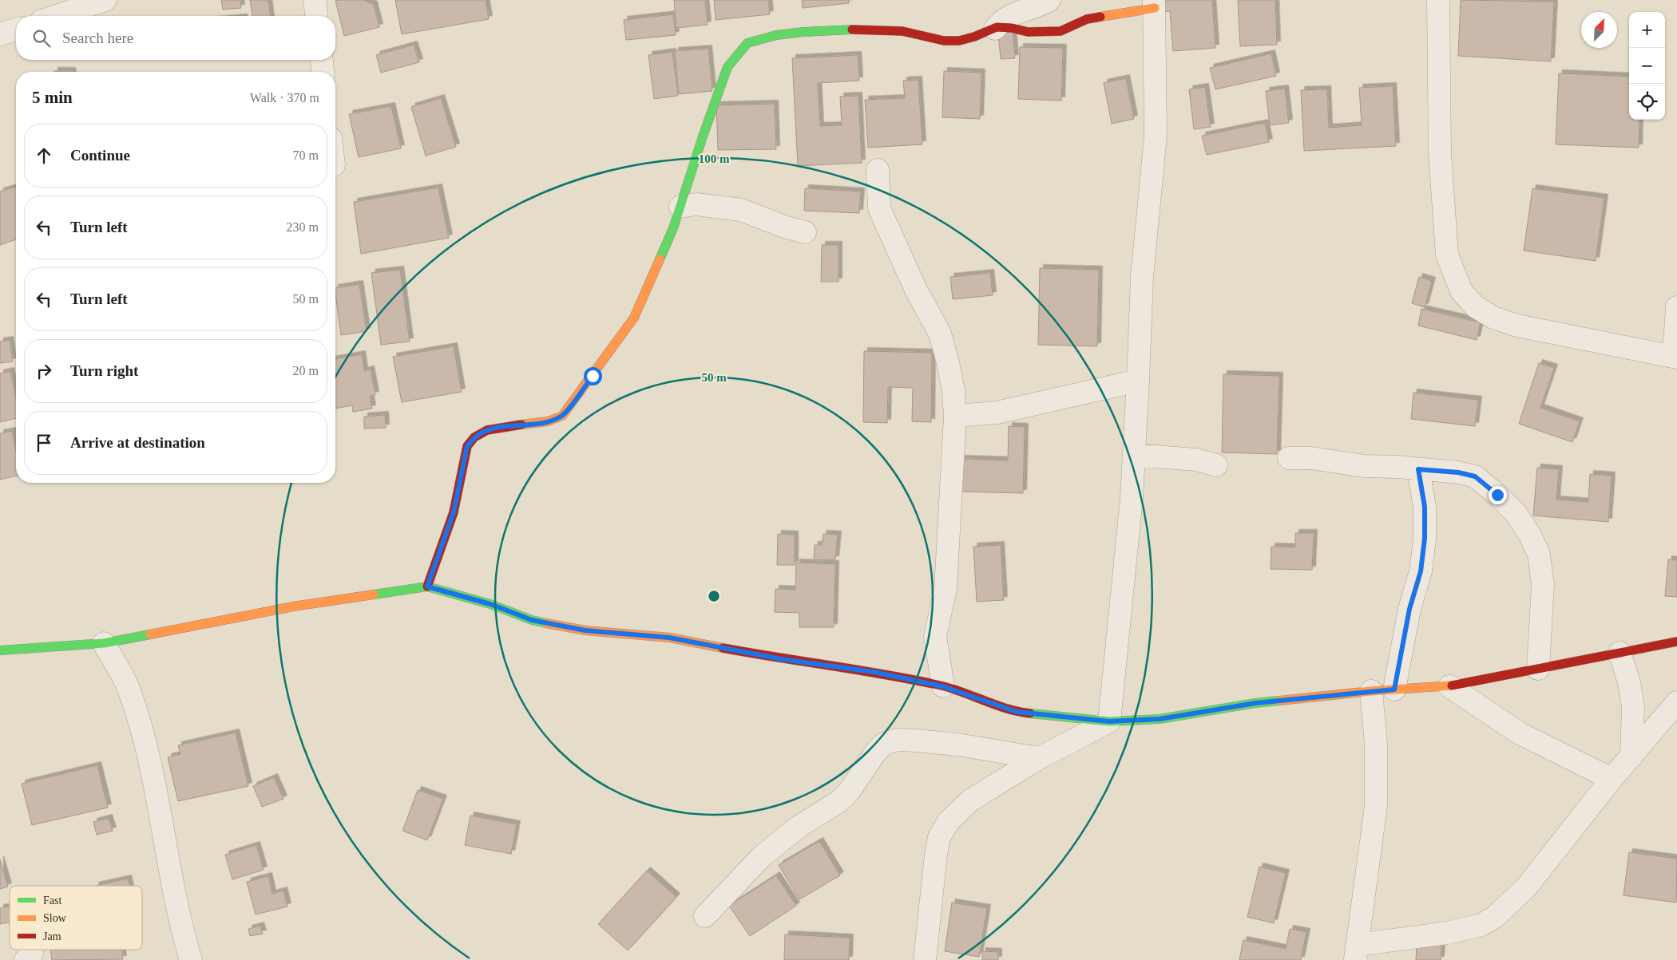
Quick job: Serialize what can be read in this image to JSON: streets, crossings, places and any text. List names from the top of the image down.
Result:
{
  "legend": ["Fast", "Slow", "Jam"],
  "north": "top right",
  "page": {
    "map_buttons": ["+", "−"],
    "search": "Search here",
    "heading": ["5 min", "Walk · 370 m"],
    "list": [
      ["Continue", "70 m"],
      ["Turn left", "230 m"],
      ["Turn left", "50 m"],
      ["Turn right", "20 m"],
      "Arrive at destination"
    ]
  },
  "rings": ["100 m", "50 m"]
}
